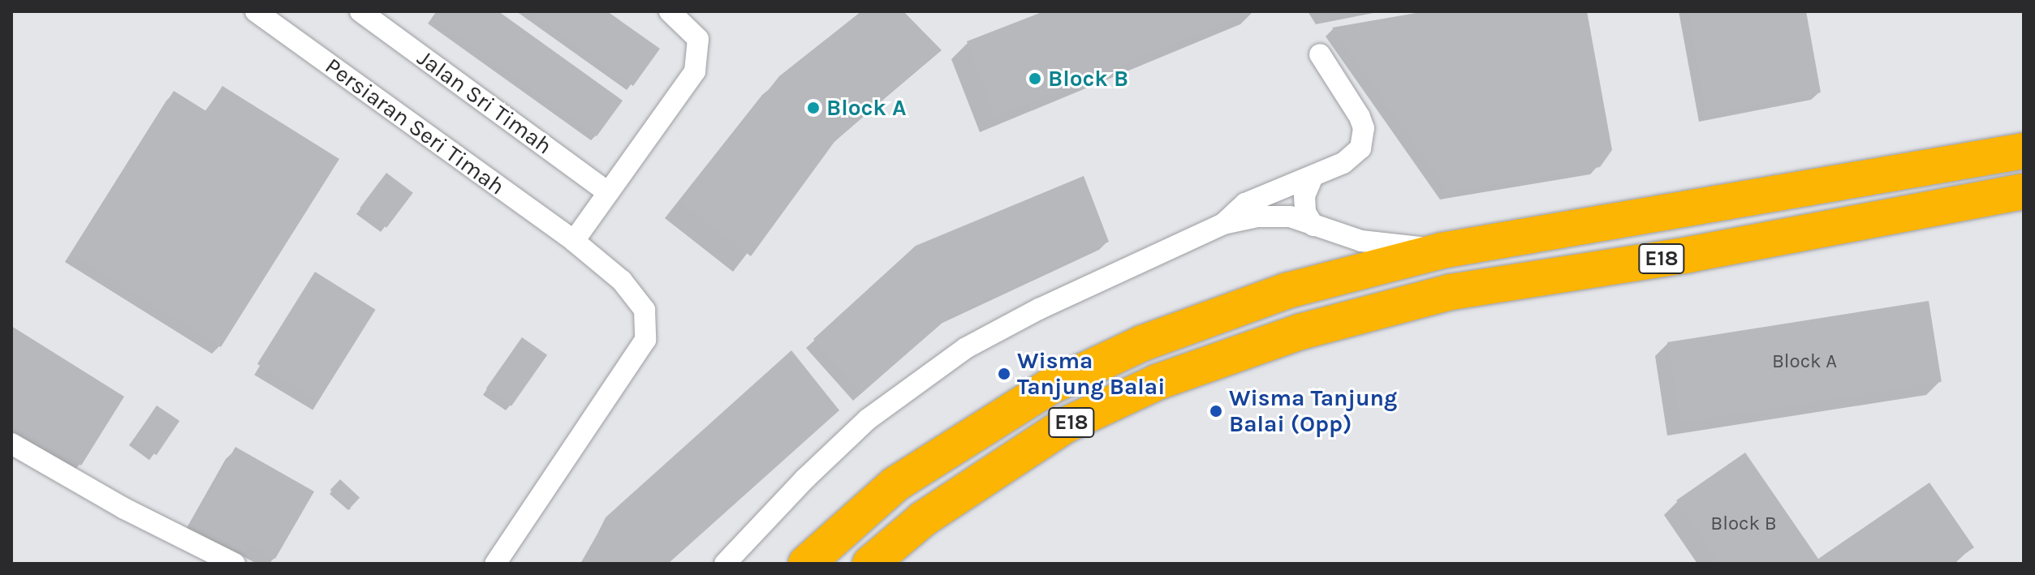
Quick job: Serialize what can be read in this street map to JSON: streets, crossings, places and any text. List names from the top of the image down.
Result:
{
  "streets": {
    "highway": ["E18"],
    "street": ["Jalan Sri Timah", "Persiaran Seri Timah"]
  },
  "places": [
    "Block B",
    "Block A",
    "Wisma Tanjung Balai",
    "Wisma Tanjung Balai (Opp)"
  ],
  "house_numbers": ["Block A", "Block B"]
}
